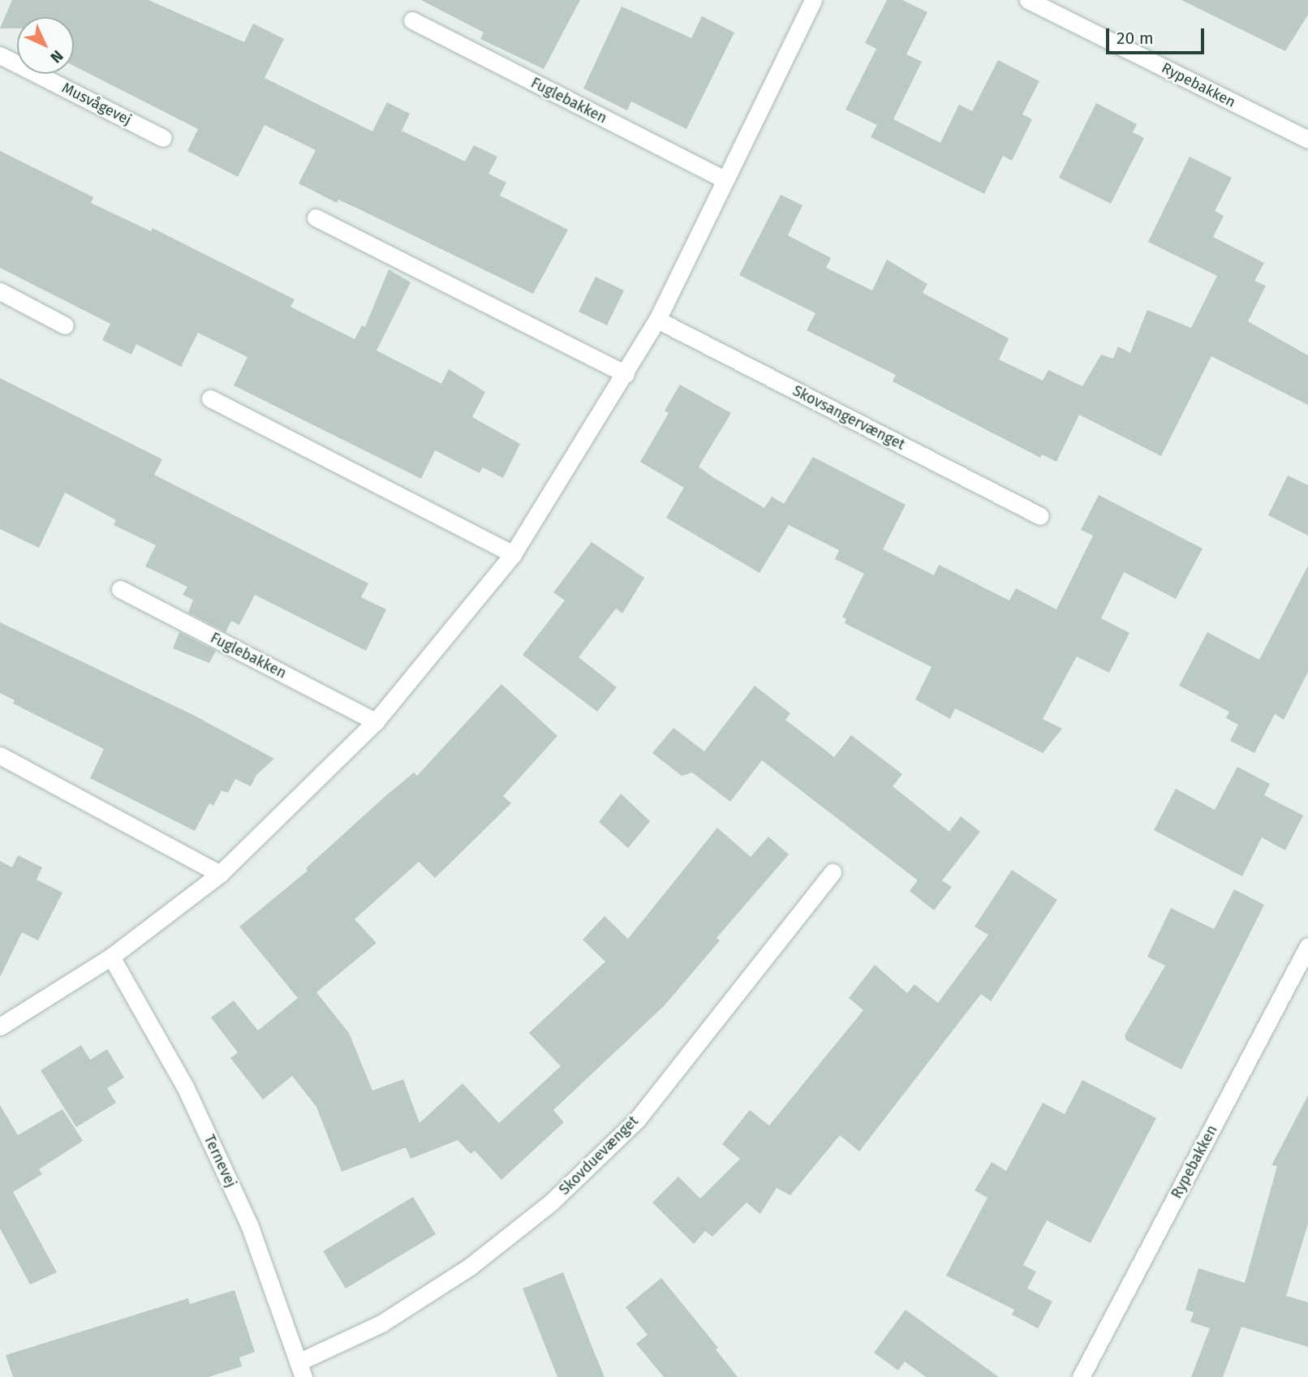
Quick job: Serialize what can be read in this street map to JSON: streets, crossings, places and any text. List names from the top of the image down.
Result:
{
  "streets": {
    "street": [
      "Rypebakken",
      "Fuglebakken",
      "Musvågevej",
      "Skovsangervænget",
      "Skovduevænget",
      "Ternevej"
    ]
  },
  "crossings": [
    ["Skovduevænget", "Ternevej"]
  ],
  "scale_bar": "20 m",
  "north": "bottom right"
}
